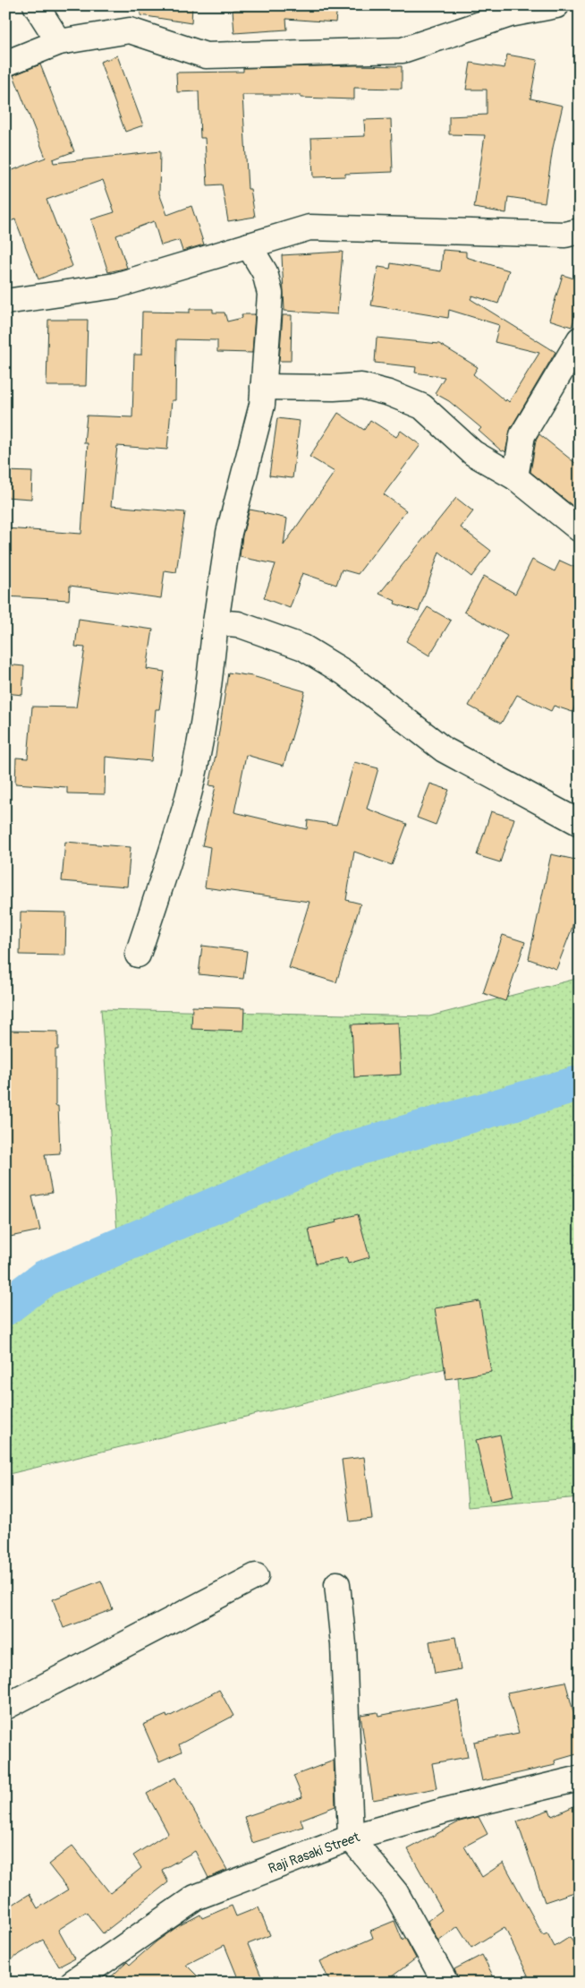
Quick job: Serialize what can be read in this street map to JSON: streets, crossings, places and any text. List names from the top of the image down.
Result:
{
  "streets": {
    "street": ["Raji Rasaki Street"]
  }
}
